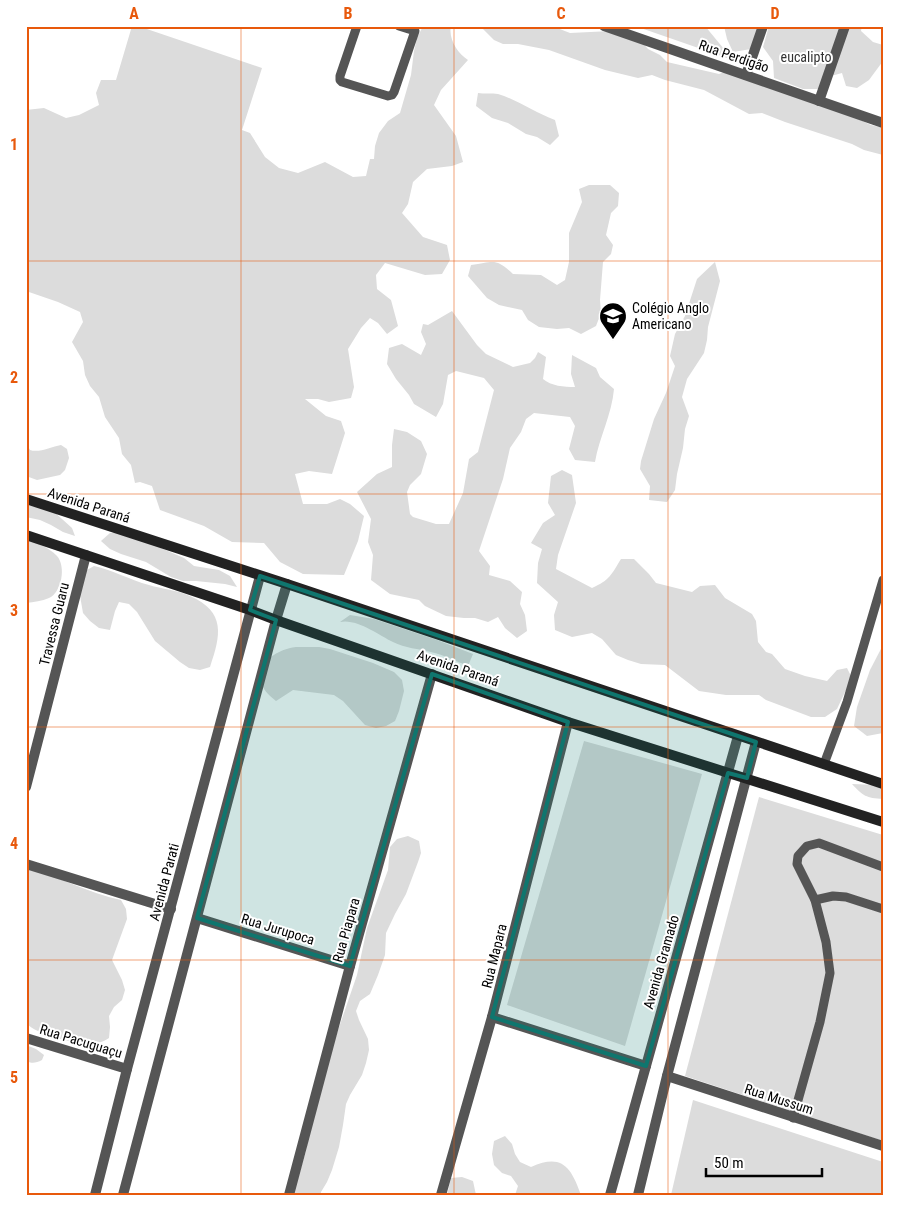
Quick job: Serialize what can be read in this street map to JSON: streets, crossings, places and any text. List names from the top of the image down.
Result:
{
  "streets": {
    "main road": ["Avenida Paraná"],
    "street": [
      "Rua Perdigão",
      "Travessa Guaru",
      "Avenida Parati",
      "Rua Jurupoca",
      "Rua Piapara",
      "Rua Mapara",
      "Avenida Gramado",
      "Rua Pacuguaçu",
      "Rua Mussum"
    ]
  },
  "crossings": [
    ["Avenida Paraná", "Travessa Guaru"],
    ["Avenida Paraná", "Avenida Parati"],
    ["Avenida Paraná", "Rua Piapara"],
    ["Avenida Paraná", "Rua Mapara"],
    ["Avenida Paraná", "Avenida Gramado"],
    ["Avenida Parati", "Rua Pacuguaçu"],
    ["Rua Jurupoca", "Rua Piapara"]
  ],
  "parks": ["eucalipto"],
  "places": {
    "school or university": ["Colégio Anglo Americano"]
  },
  "scale_bar": "50 m",
  "grid": {
    "columns": [
      "A",
      "B",
      "C",
      "D"
    ],
    "rows": [
      "1",
      "2",
      "3",
      "4",
      "5"
    ]
  }
}
